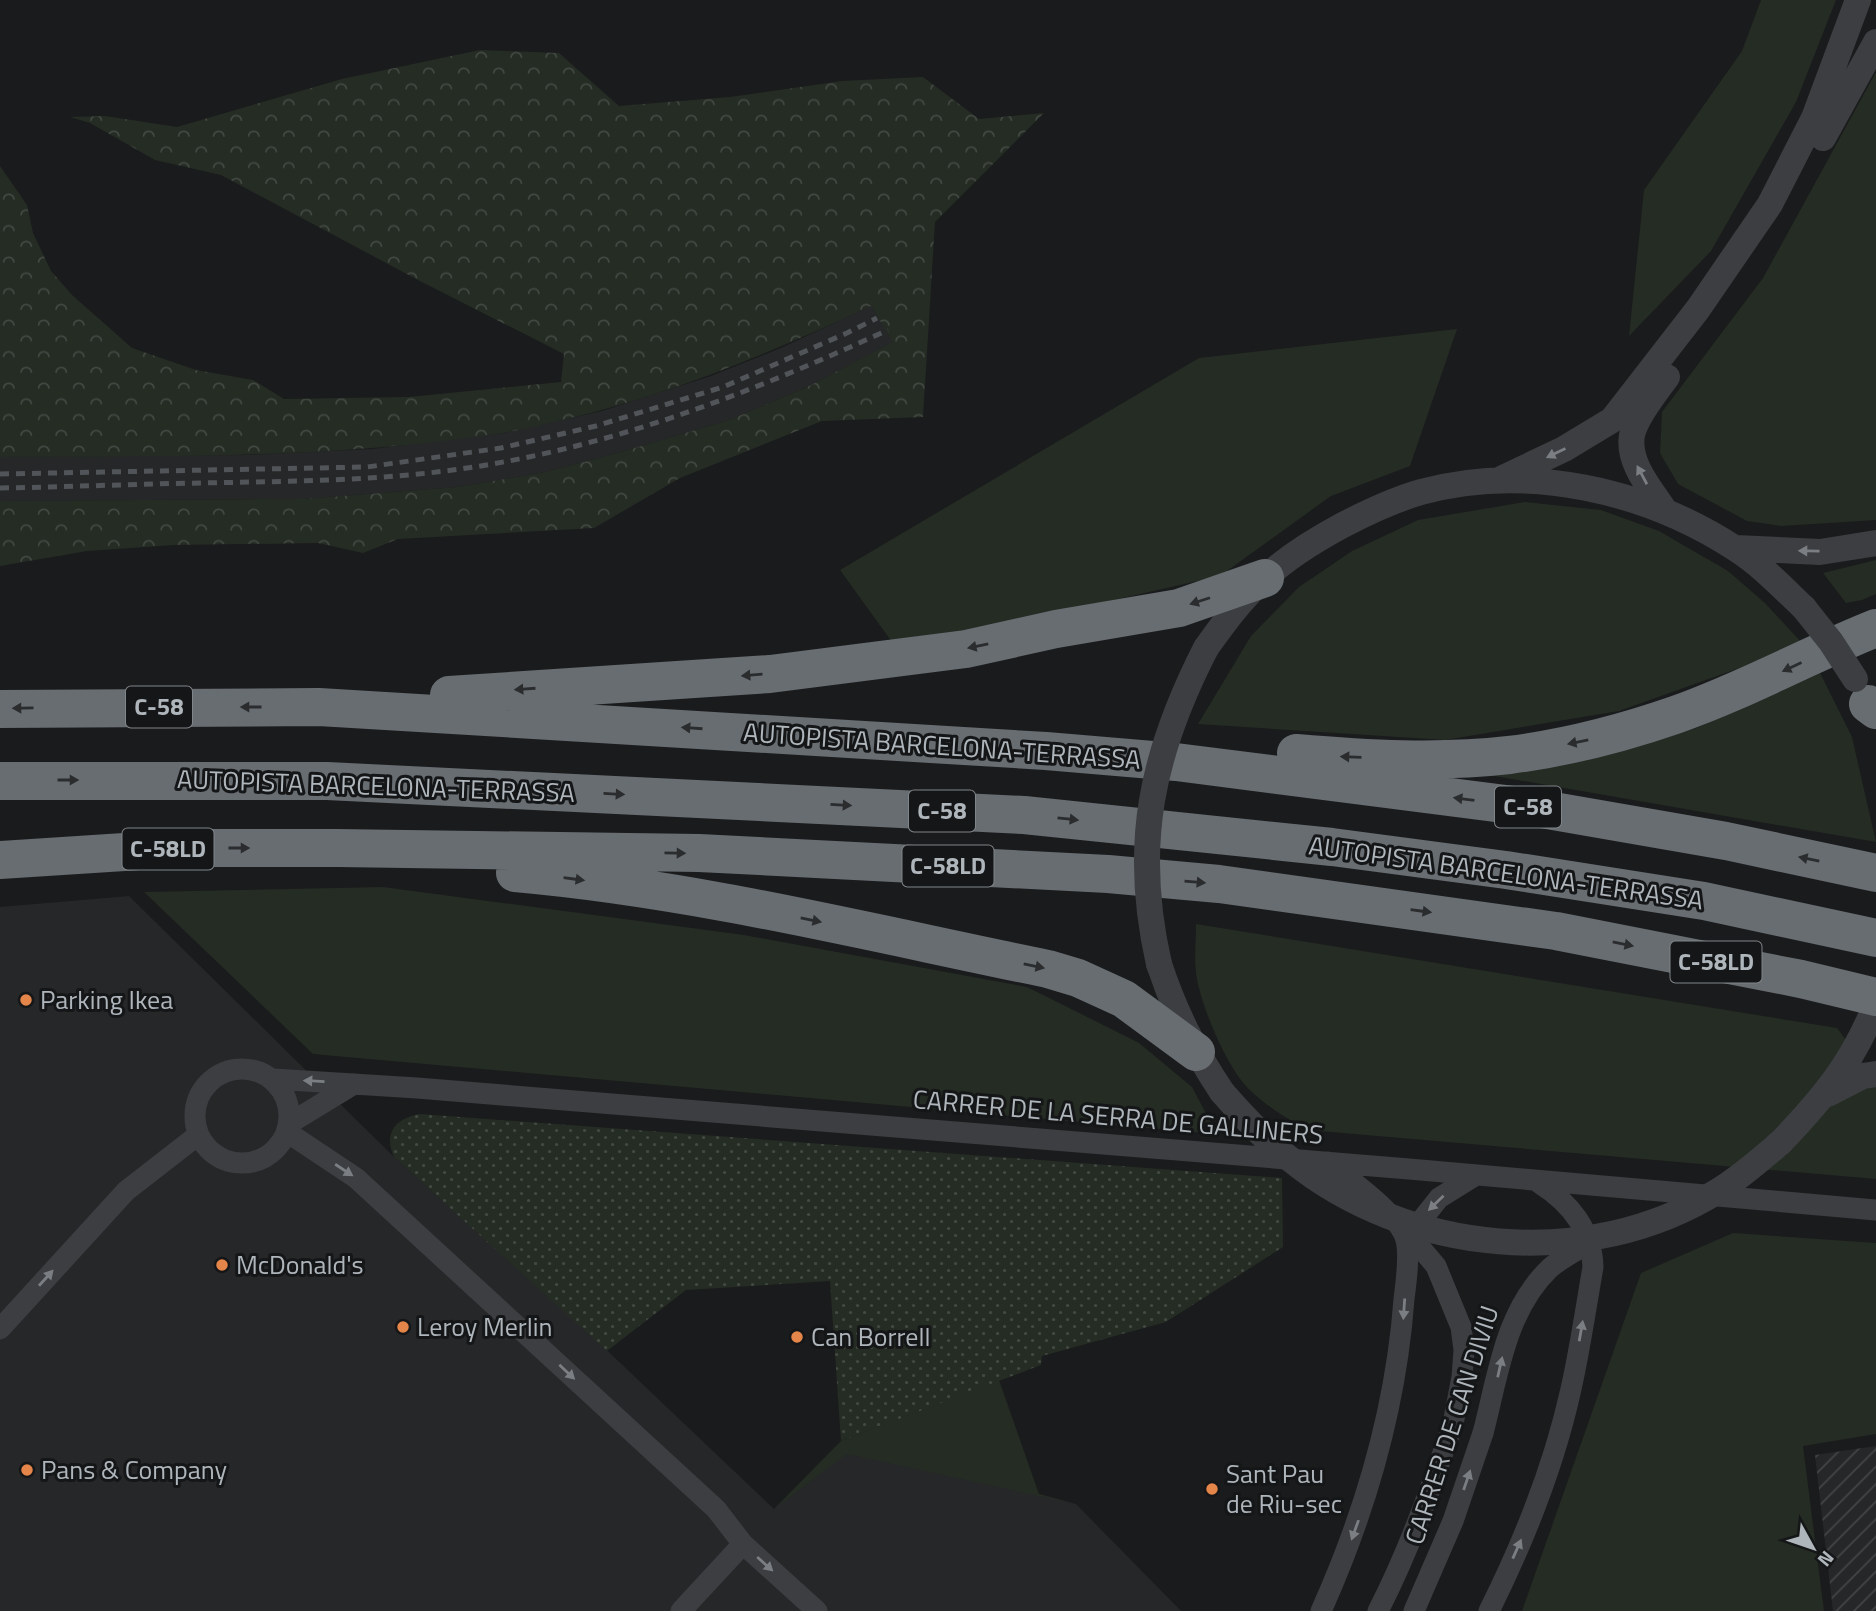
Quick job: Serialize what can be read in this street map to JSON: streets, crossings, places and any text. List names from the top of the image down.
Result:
{
  "streets": {
    "highway": ["C-58", "AUTOPISTA BARCELONA-TERRASSA", "C-58LD"],
    "street": ["CARRER DE LA SERRA DE GALLINERS", "CARRER DE CAN DIVIU"]
  },
  "crossings": [
    ["CARRER DE LA SERRA DE GALLINERS", "CARRER DE CAN DIVIU"]
  ],
  "places": [
    "Parking Ikea",
    "McDonald's",
    "Leroy Merlin",
    "Can Borrell",
    "Pans & Company",
    "Sant Pau de Riu-sec"
  ],
  "north": "bottom right"
}
